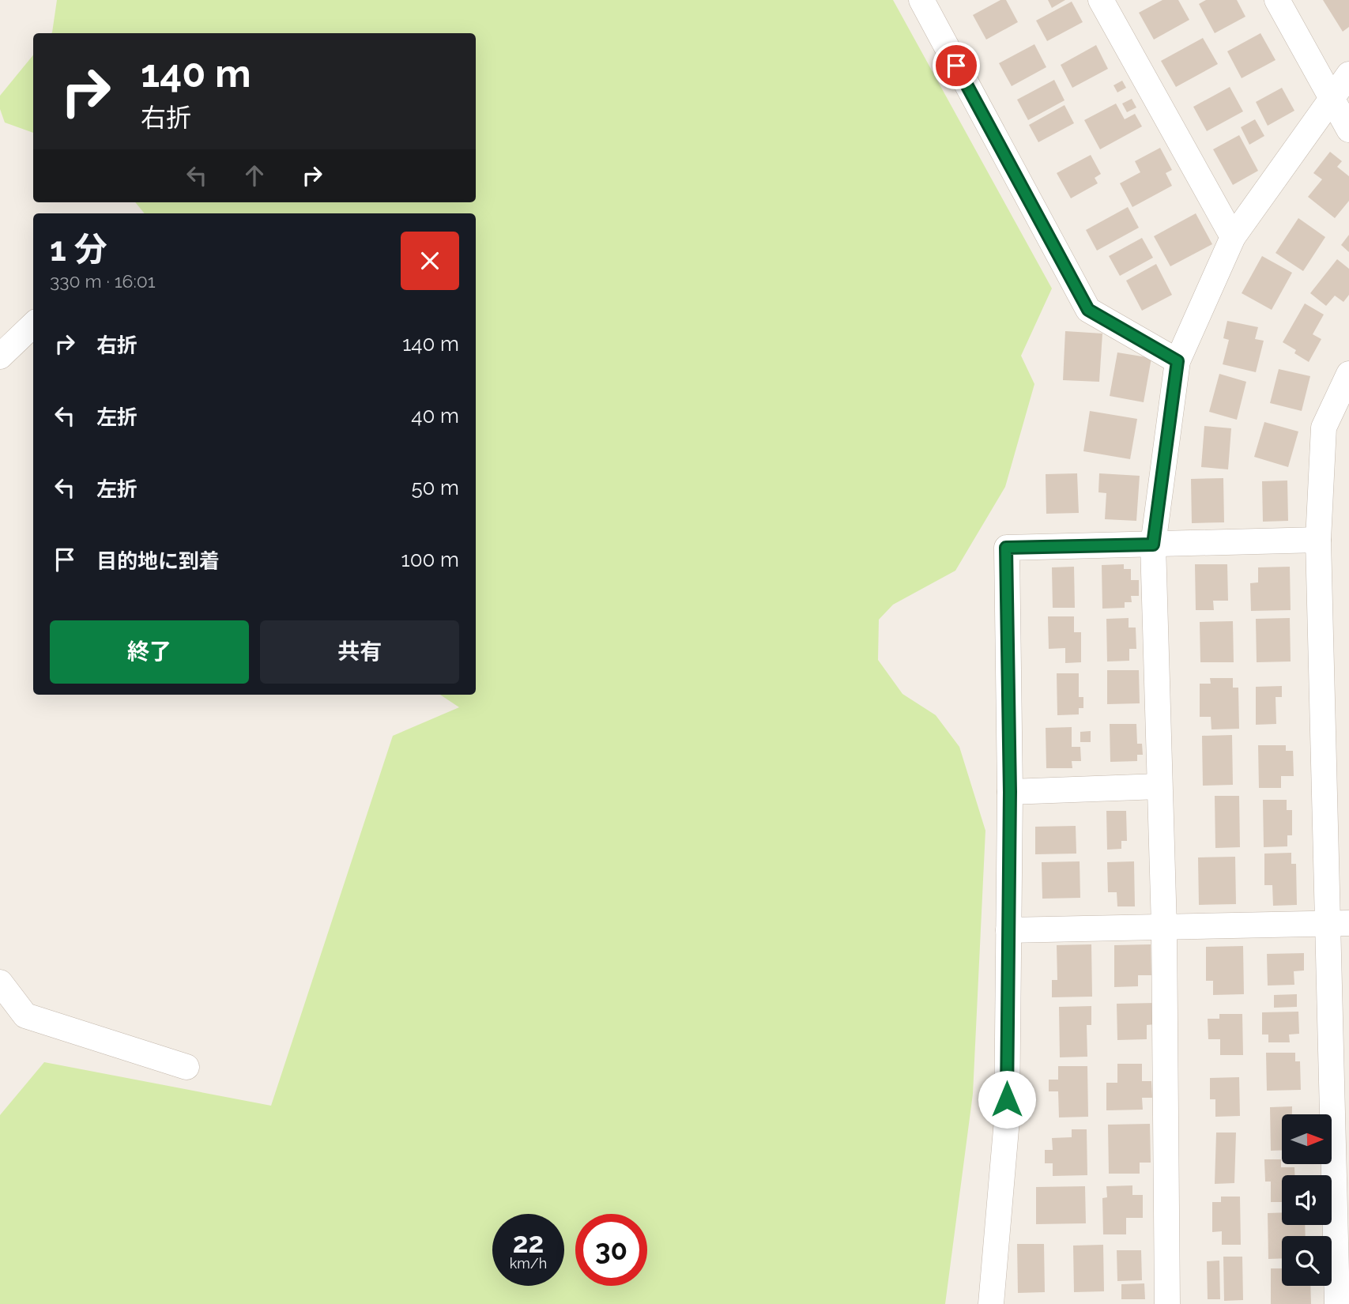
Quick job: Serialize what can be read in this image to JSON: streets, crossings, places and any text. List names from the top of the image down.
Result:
{
  "north": "right",
  "page": {
    "turn": ["140 m", "右折"],
    "heading": ["1 分", "330 m · 16:01"],
    "list": [
      {
        "name": "右折",
        "value": "140 m"
      },
      {
        "name": "左折",
        "value": "40 m"
      },
      {
        "name": "左折",
        "value": "50 m"
      },
      {
        "name": "目的地に到着",
        "value": "100 m"
      }
    ],
    "buttons": ["終了", "共有"],
    "speed": "22 km/h",
    "limit": "30"
  }
}
